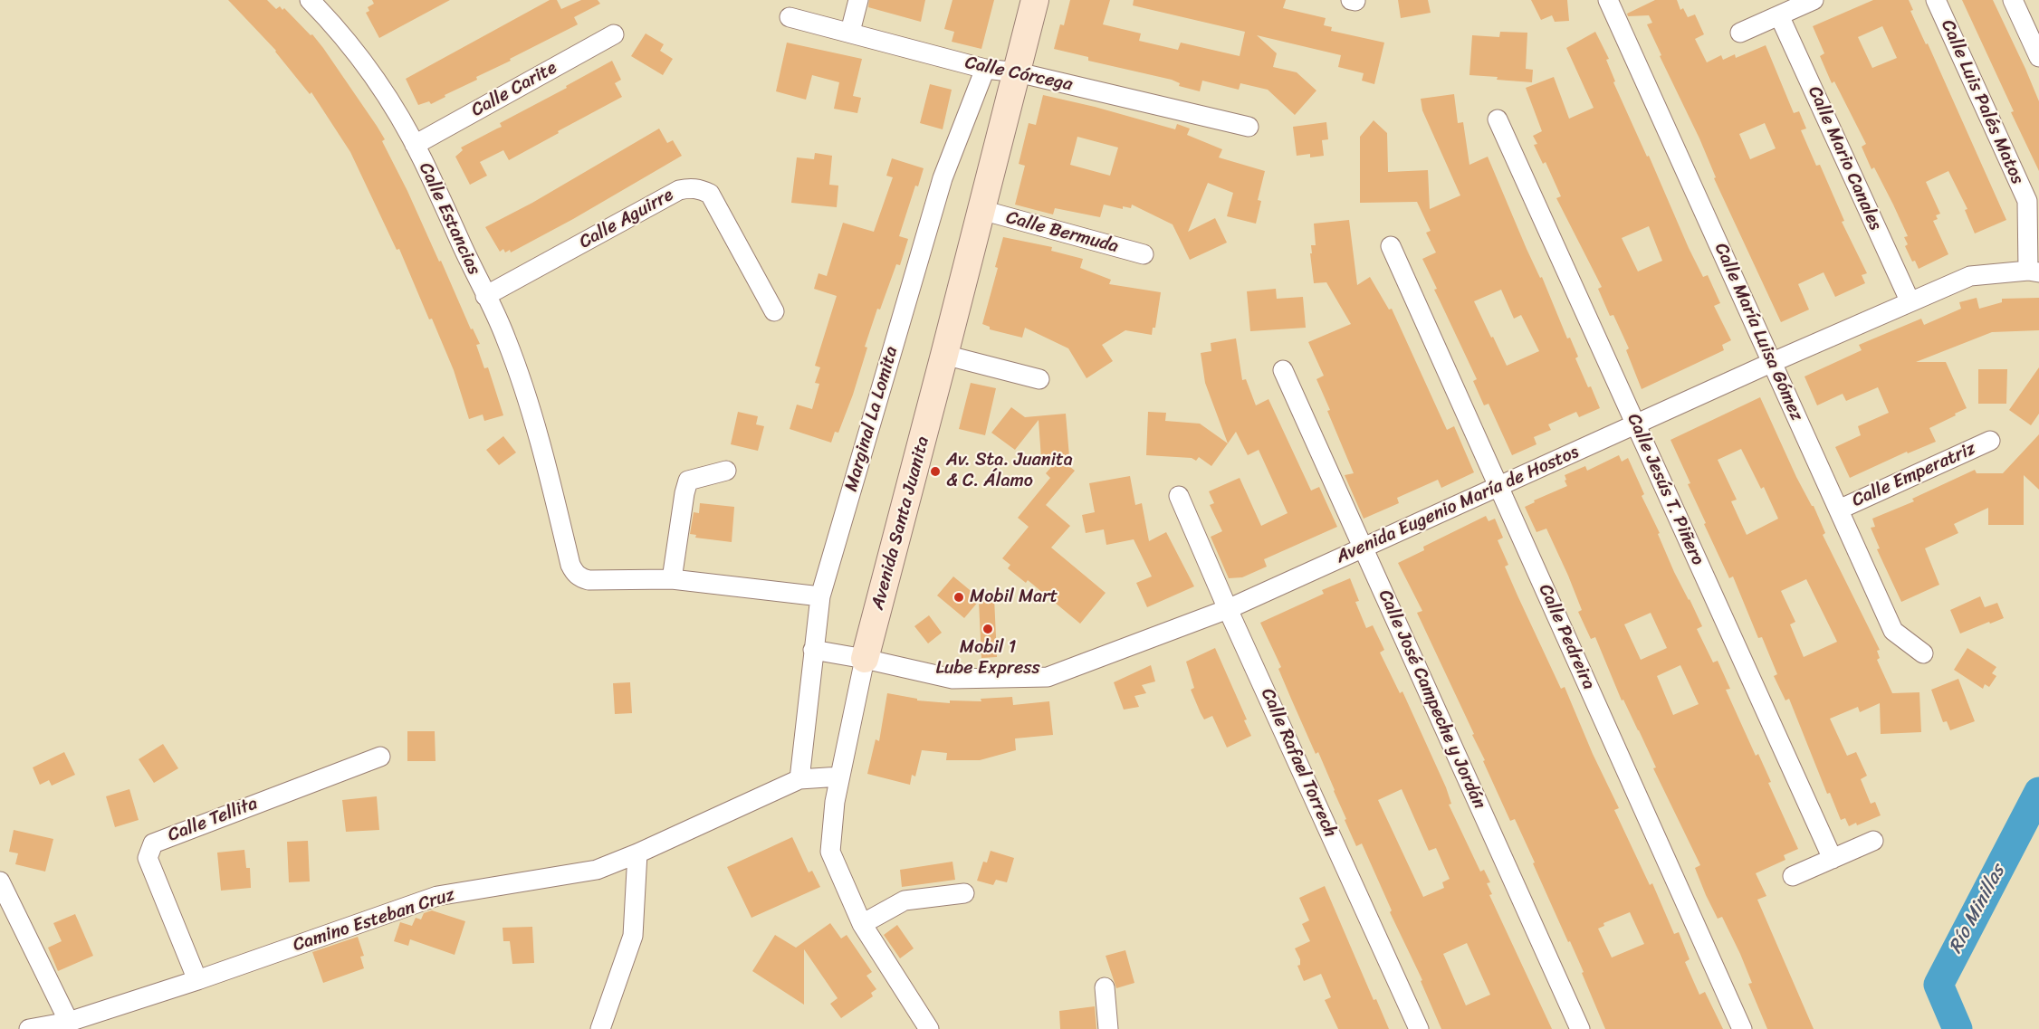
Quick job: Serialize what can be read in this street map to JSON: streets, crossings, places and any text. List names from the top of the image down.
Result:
{
  "streets": {
    "street": [
      "Calle Córcega",
      "Calle Carite",
      "Calle Luis Palés Matos",
      "Calle Mario Canales",
      "Calle Estancias",
      "Calle Aguirre",
      "Calle Bermuda",
      "Calle María Luisa Gómez",
      "Marginal La Lomita",
      "Calle Emperatriz",
      "Calle Jesús T. Piñero",
      "Avenida Eugenio María de Hostos",
      "Avenida Santa Juanita",
      "Calle Pedreira",
      "Calle José Campeche y Jordán",
      "Calle Rafael Torrech",
      "Calle Tellita",
      "Camino Esteban Cruz"
    ]
  },
  "crossings": [
    ["Calle Córcega", "Marginal La Lomita"],
    ["Calle Córcega", "Avenida Santa Juanita"],
    ["Calle Carite", "Calle Estancias"],
    ["Calle Luis Palés Matos", "Avenida Eugenio María de Hostos"],
    ["Calle Mario Canales", "Avenida Eugenio María de Hostos"],
    ["Calle Estancias", "Calle Aguirre"],
    ["Calle Estancias", "Marginal La Lomita"],
    ["Calle Bermuda", "Avenida Santa Juanita"],
    ["Calle María Luisa Gómez", "Calle Emperatriz"],
    ["Calle María Luisa Gómez", "Avenida Eugenio María de Hostos"],
    ["Marginal La Lomita", "Avenida Eugenio María de Hostos"],
    ["Marginal La Lomita", "Camino Esteban Cruz"],
    ["Calle Jesús T. Piñero", "Avenida Eugenio María de Hostos"],
    ["Avenida Eugenio María de Hostos", "Avenida Santa Juanita"],
    ["Avenida Eugenio María de Hostos", "Calle Pedreira"],
    ["Avenida Eugenio María de Hostos", "Calle José Campeche y Jordán"],
    ["Avenida Eugenio María de Hostos", "Calle Rafael Torrech"],
    ["Avenida Santa Juanita", "Camino Esteban Cruz"],
    ["Calle Tellita", "Camino Esteban Cruz"]
  ],
  "water": ["Río Minillas"],
  "places": ["Av. Sta. Juanita & C. Álamo", "Mobil Mart", "Mobil 1 Lube Express"]
}
